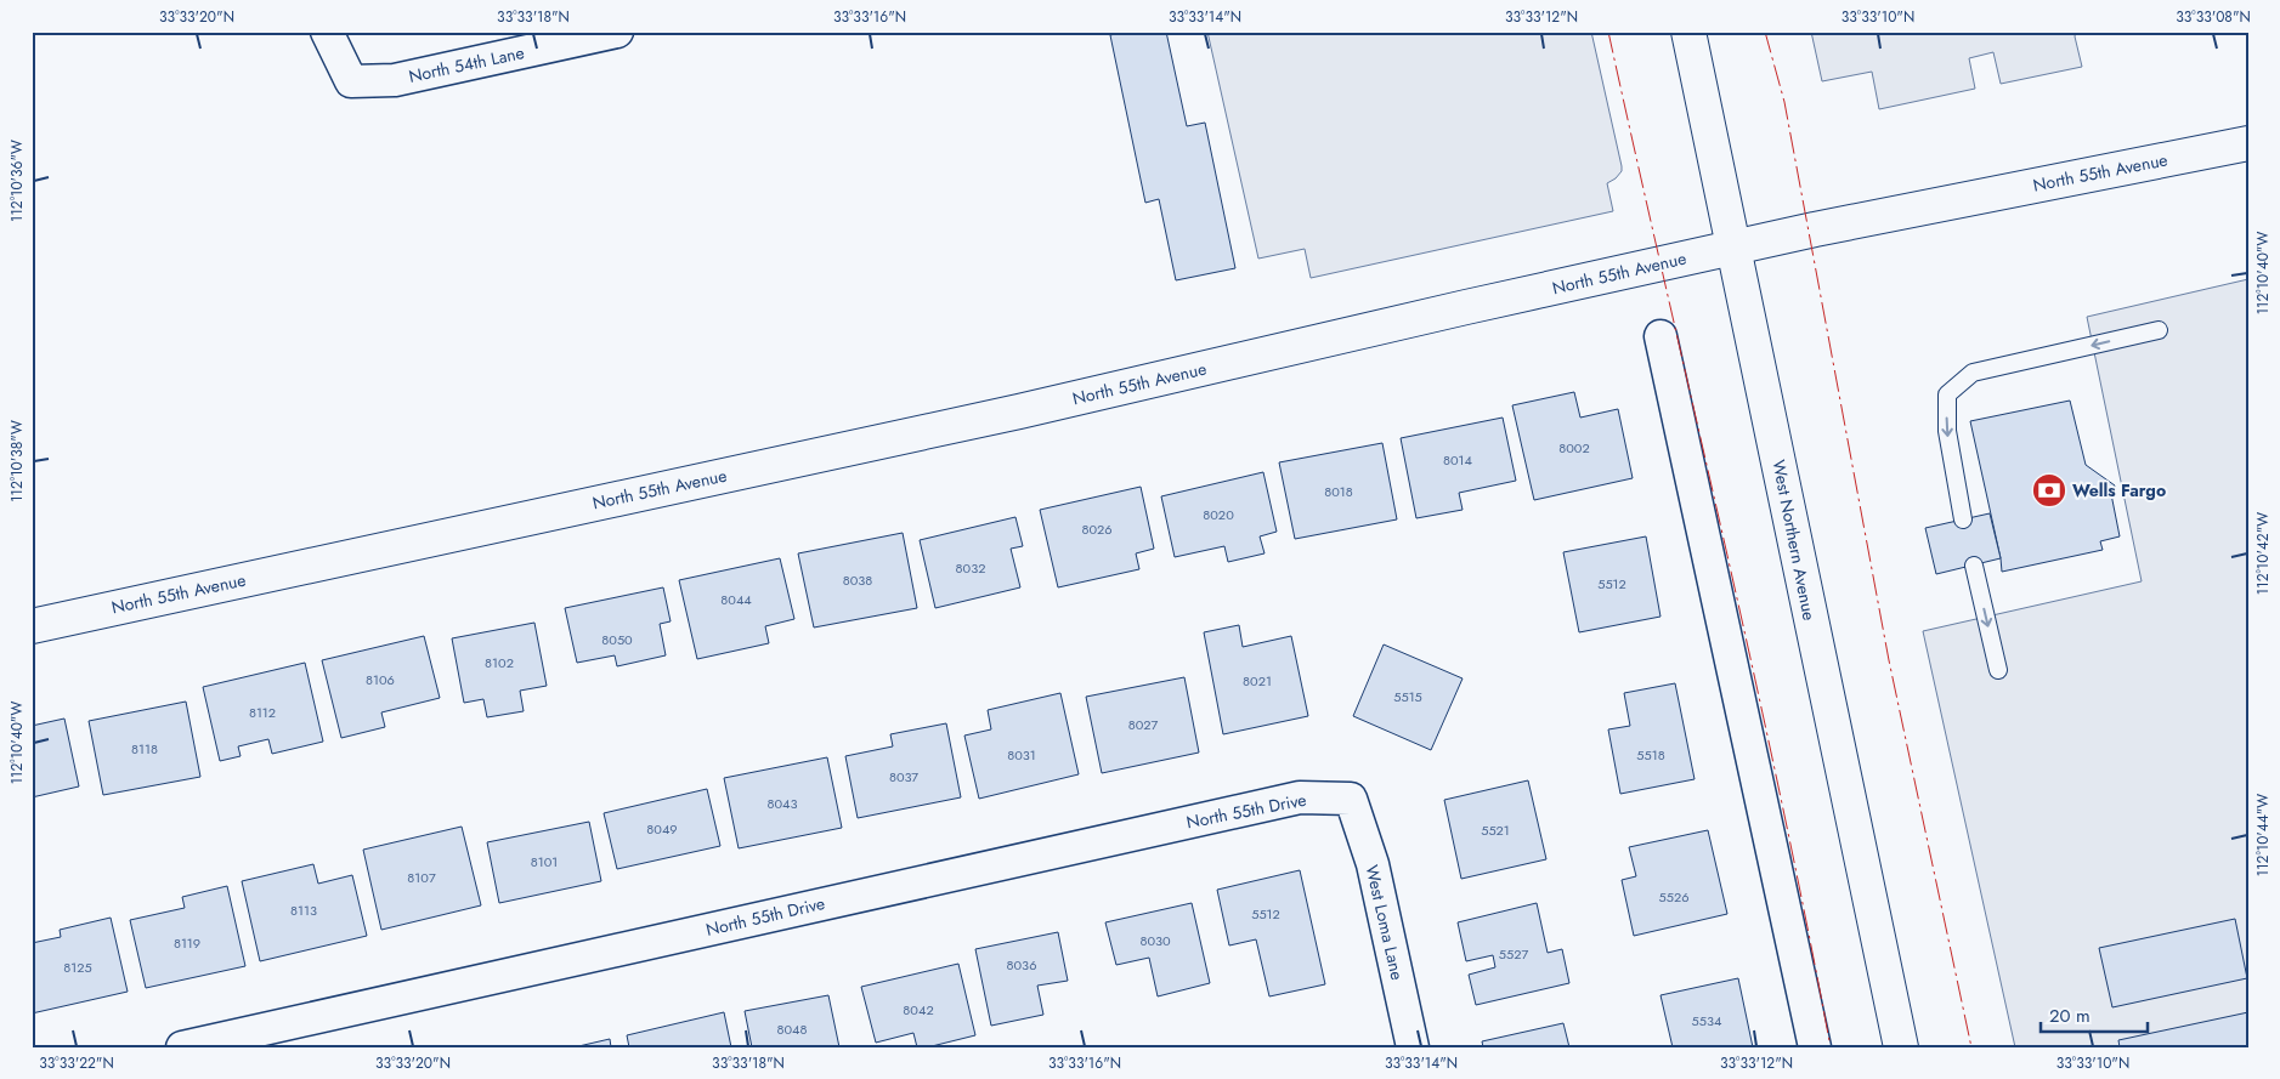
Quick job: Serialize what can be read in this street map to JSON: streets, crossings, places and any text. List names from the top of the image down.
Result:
{
  "streets": {
    "street": [
      "North 54th Lane",
      "North 55th Avenue",
      "West Northern Avenue",
      "North 55th Drive",
      "West Loma Lane"
    ]
  },
  "crossings": [
    ["North 55th Avenue", "West Northern Avenue"],
    ["North 55th Drive", "West Loma Lane"]
  ],
  "places": {
    "bank": ["Wells Fargo"]
  },
  "house_numbers": [
    "8002",
    "8014",
    "8018",
    "8020",
    "8026",
    "8032",
    "8038",
    "5512",
    "8044",
    "8050",
    "8102",
    "8106",
    "8021",
    "5515",
    "8112",
    "8027",
    "8118",
    "8031",
    "5518",
    "8037",
    "8043",
    "8049",
    "5521",
    "8101",
    "8107",
    "5526",
    "8113",
    "5512",
    "8030",
    "8119",
    "5527",
    "8036",
    "8125",
    "8042",
    "5534",
    "8048"
  ],
  "scale_bar": "20 m",
  "coordinates": [
    "33°33'20\"N",
    "33°33'18\"N",
    "33°33'16\"N",
    "33°33'14\"N",
    "33°33'12\"N",
    "33°33'10\"N",
    "33°33'08\"N",
    "112°10'36\"W",
    "112°10'40\"W",
    "112°10'38\"W",
    "112°10'42\"W",
    "112°10'44\"W",
    "33°33'22\"N"
  ]
}
